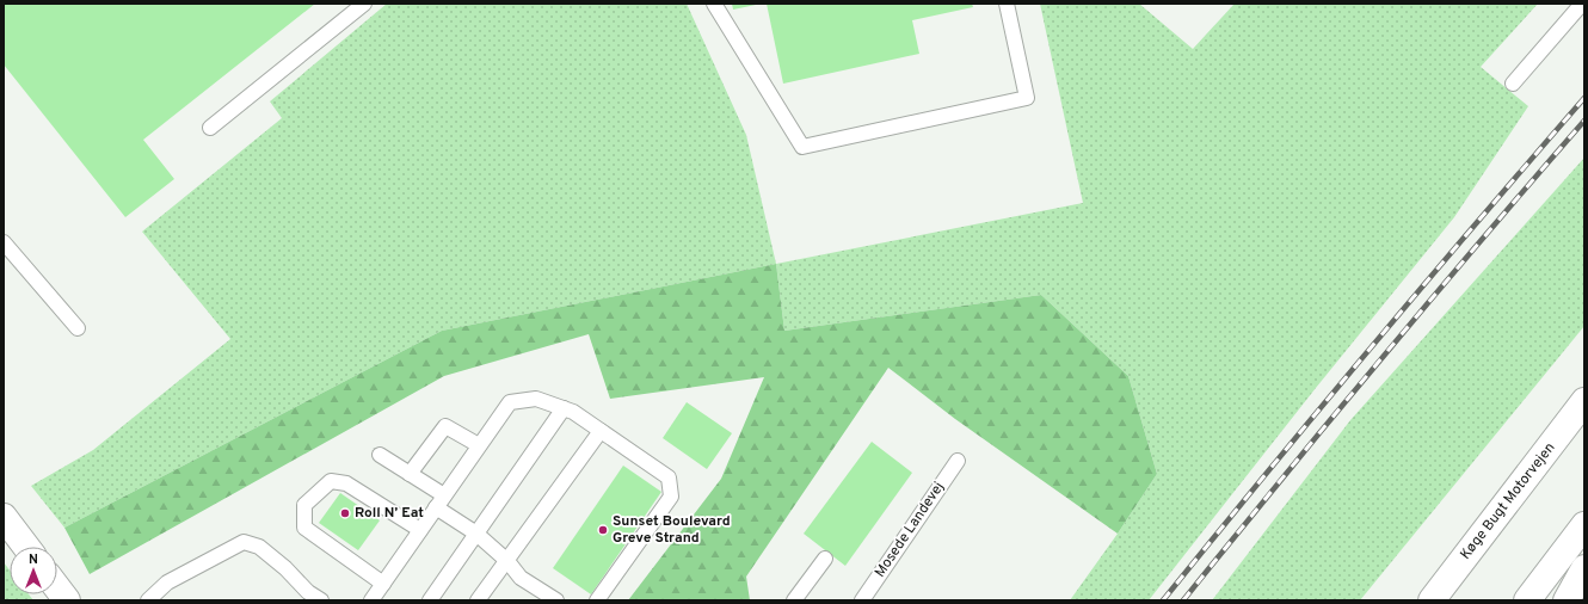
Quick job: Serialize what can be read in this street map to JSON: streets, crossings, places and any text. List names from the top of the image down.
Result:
{
  "streets": {
    "main road": ["Køge Bugt Motorvejen"],
    "lane": ["Mosede Landevej"]
  },
  "places": ["Roll N’ Eat", "Sunset Boulevard Greve Strand"],
  "north": "top"
}
